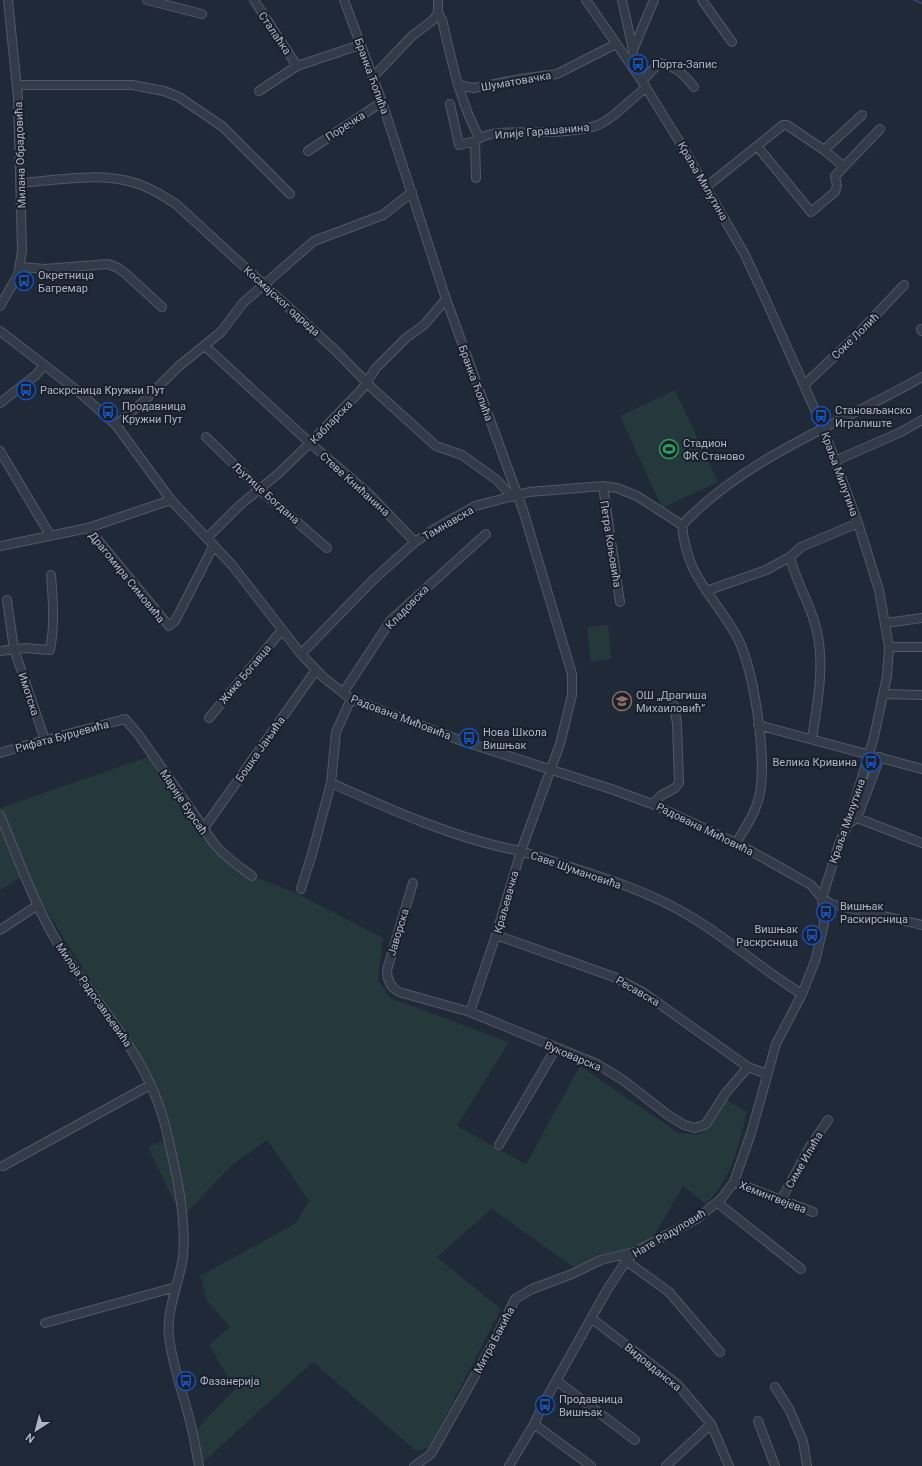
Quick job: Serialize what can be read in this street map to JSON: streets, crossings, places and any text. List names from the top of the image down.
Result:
{
  "streets": {
    "street": [
      "Сталаћка",
      "Бранка Ћопића",
      "Шуматовачка",
      "Поречка",
      "Илије Гарашанина",
      "Милана Обрадовића",
      "Краља Милутина",
      "Космајског одреда",
      "Соке Лолић",
      "Кабларска",
      "Стеве Книћанина",
      "Љутице Богдана",
      "Тамнавска",
      "Петра Коњовића",
      "Драгомира Симовића",
      "Кладовска",
      "Жике Богавца",
      "Имотска",
      "Радована Мићовића",
      "Рифата Бурџевића",
      "Бошка Јањића",
      "Марије Бурсаћ",
      "Саве Шумановића",
      "Краљевачка",
      "Јаворска",
      "Ресавска",
      "Милоја Радосављевића",
      "Вуковарска",
      "Симе Илића",
      "Хемингвејева",
      "Нате Радуловић",
      "Митра Бакића",
      "Видовданска"
    ]
  },
  "crossings": [
    ["Бранка Ћопића", "Поречка"],
    ["Бранка Ћопића", "Космајског одреда"],
    ["Бранка Ћопића", "Кабларска"],
    ["Бранка Ћопића", "Тамнавска"],
    ["Бранка Ћопића", "Радована Мићовића"],
    ["Бранка Ћопића", "Краљевачка"],
    ["Шуматовачка", "Краља Милутина"],
    ["Илије Гарашанина", "Краља Милутина"],
    ["Милана Обрадовића", "Космајског одреда"],
    ["Краља Милутина", "Соке Лолић"],
    ["Краља Милутина", "Радована Мићовића"],
    ["Краља Милутина", "Нате Радуловић"],
    ["Космајског одреда", "Кабларска"],
    ["Космајског одреда", "Тамнавска"],
    ["Кабларска", "Стеве Книћанина"],
    ["Кабларска", "Љутице Богдана"],
    ["Кабларска", "Радована Мићовића"],
    ["Стеве Книћанина", "Тамнавска"],
    ["Тамнавска", "Петра Коњовића"],
    ["Тамнавска", "Радована Мићовића"],
    ["Драгомира Симовића", "Радована Мићовића"],
    ["Кладовска", "Радована Мићовића"],
    ["Жике Богавца", "Радована Мићовића"],
    ["Имотска", "Рифата Бурџевића"],
    ["Радована Мићовића", "Бошка Јањића"],
    ["Радована Мићовића", "Краљевачка"],
    ["Радована Мићовића", "Нате Радуловић"],
    ["Рифата Бурџевића", "Марије Бурсаћ"],
    ["Бошка Јањића", "Марије Бурсаћ"],
    ["Саве Шумановића", "Краљевачка"],
    ["Саве Шумановића", "Нате Радуловић"],
    ["Краљевачка", "Ресавска"],
    ["Краљевачка", "Вуковарска"],
    ["Јаворска", "Вуковарска"],
    ["Ресавска", "Вуковарска"],
    ["Ресавска", "Нате Радуловић"],
    ["Симе Илића", "Хемингвејева"],
    ["Хемингвејева", "Нате Радуловић"],
    ["Нате Радуловић", "Митра Бакића"],
    ["Нате Радуловић", "Видовданска"]
  ],
  "places": {
    "bus stop": [
      "Порта-Запис",
      "Окретница Багремар",
      "Раскрсница Кружни Пут",
      "Продавница Кружни Пут",
      "Становљанско Игралиште",
      "Нова Школа Вишњак",
      "Велика Кривина",
      "Вишњак Раскирсница",
      "Вишњак Раскрсница",
      "Фазанерија",
      "Продавница Вишњак"
    ],
    "sports": ["Стадион ФК Станово"],
    "school or university": ["ОШ „Драгиша Михаиловић”"]
  },
  "north": "bottom left"
}
